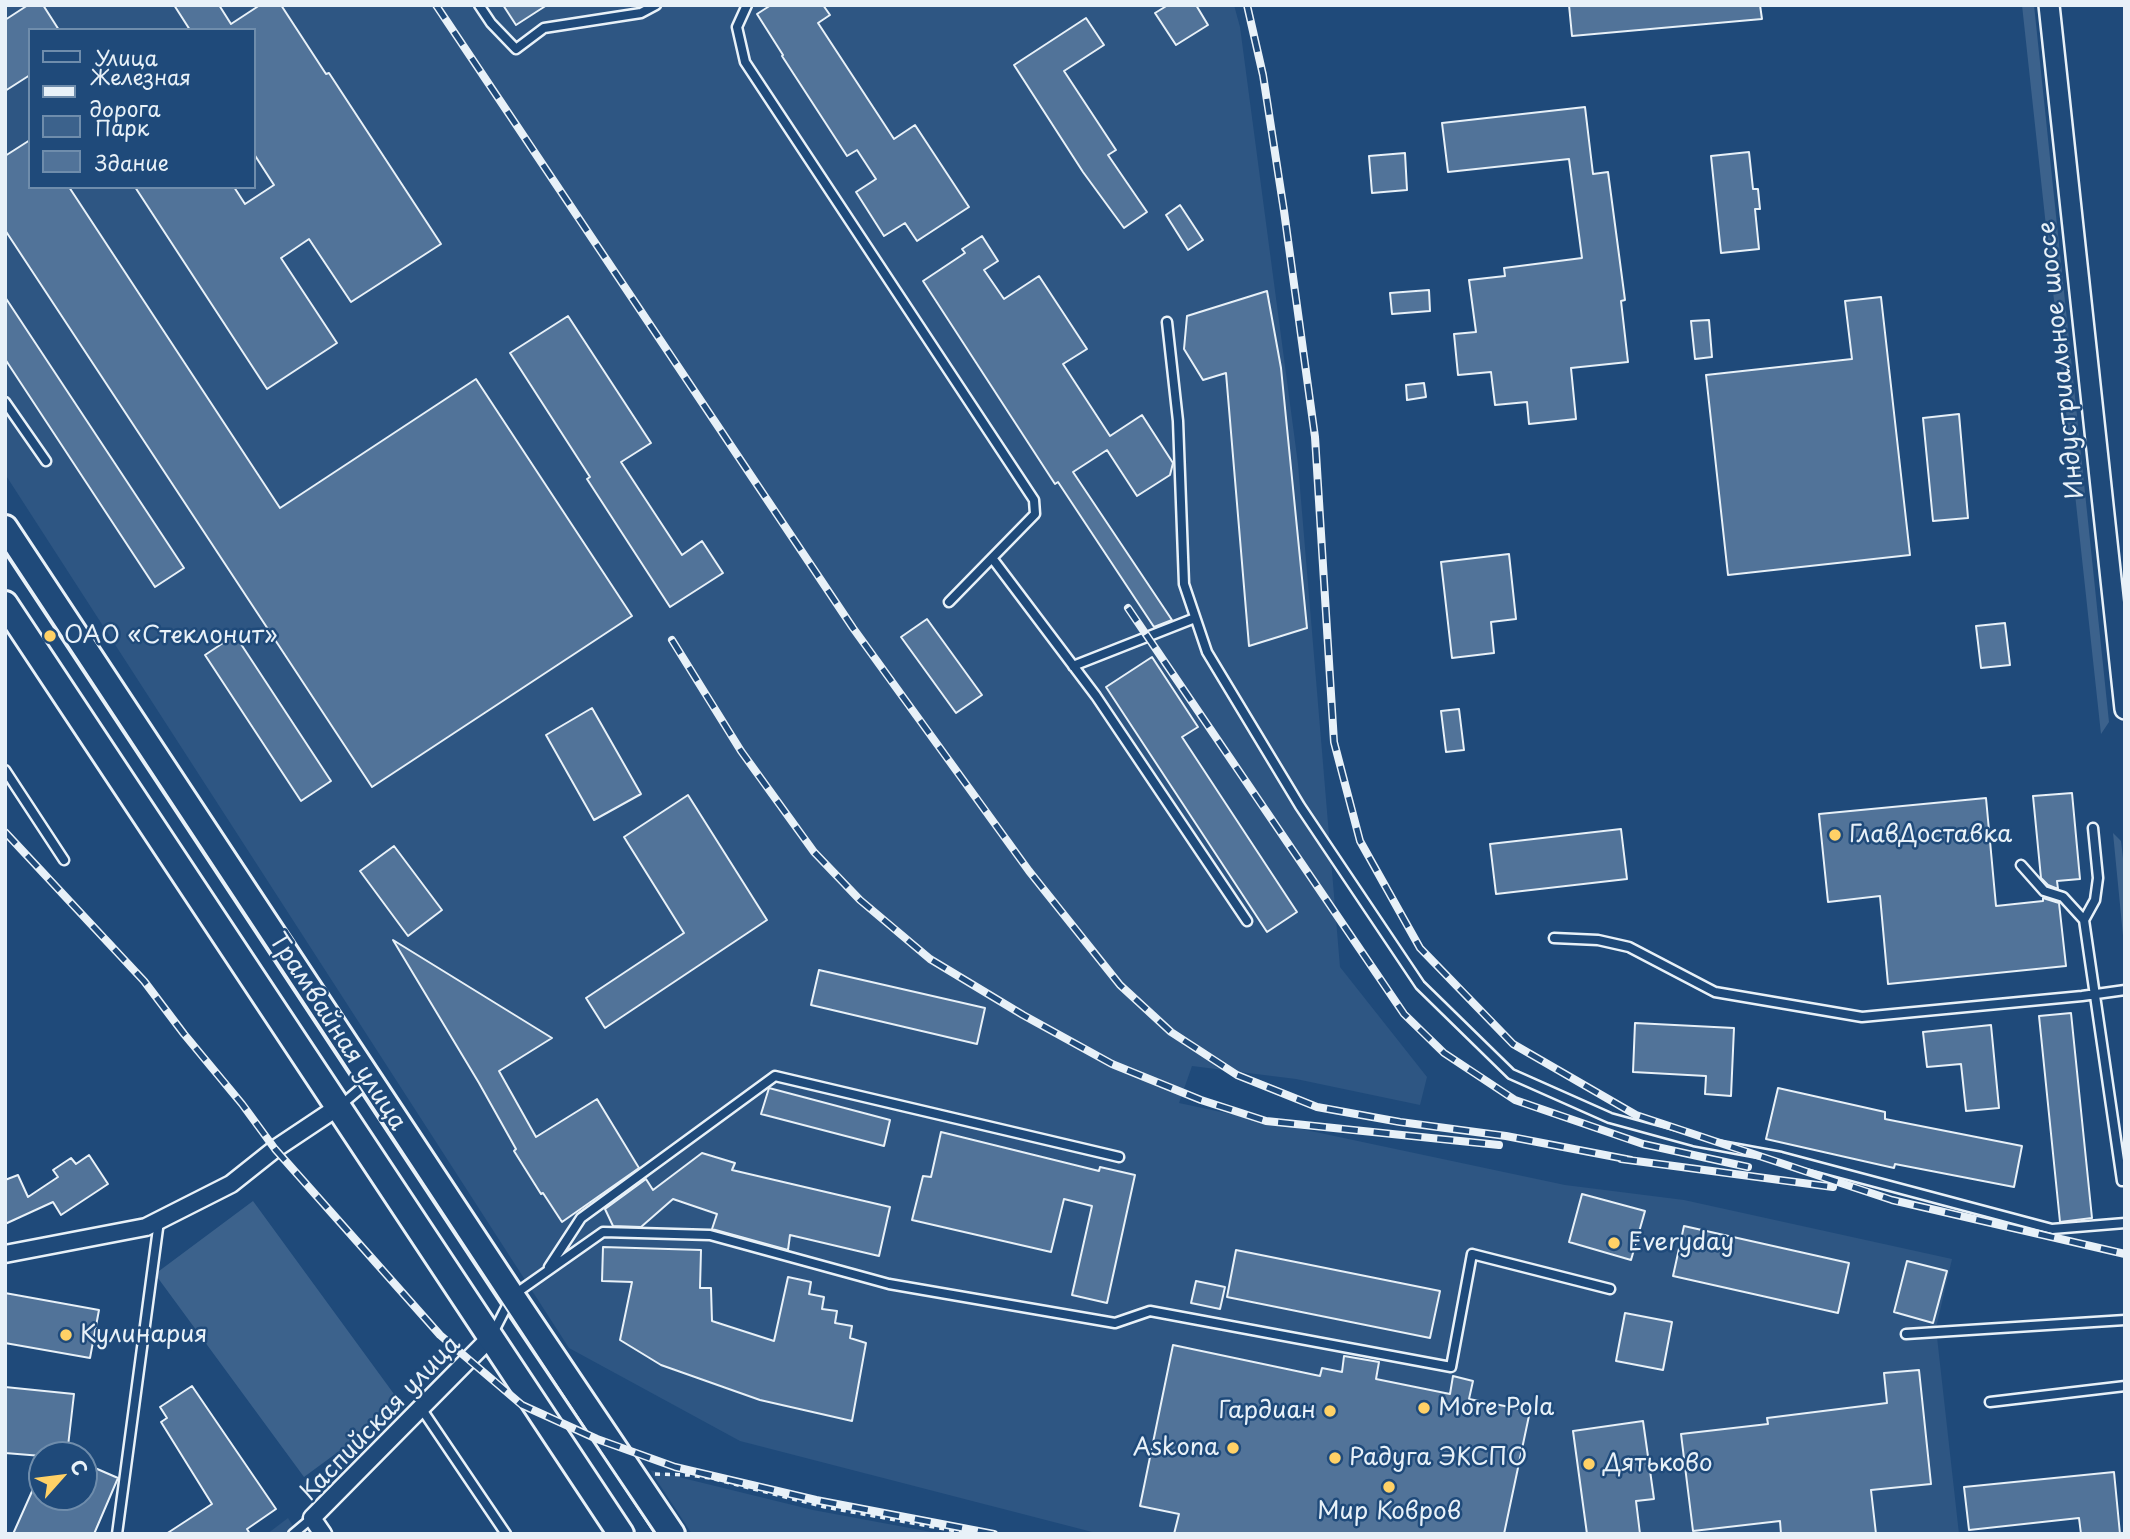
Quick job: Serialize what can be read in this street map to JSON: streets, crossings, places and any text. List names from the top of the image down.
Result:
{
  "streets": {
    "main road": ["Трамвайная улица"],
    "street": ["Индустриальное шоссе", "Каспийская улица"]
  },
  "crossings": [
    ["Трамвайная улица", "Каспийская улица"]
  ],
  "places": [
    "ОАО «Стеклонит»",
    "ГлавДоставка",
    "Everyday",
    "Кулинария",
    "More Pola",
    "Гардиан",
    "Askona",
    "Радуга ЭКСПО",
    "Дятьково",
    "Мир Ковров"
  ],
  "legend": [
    "Улица",
    "Железная дорога",
    "Парк",
    "Здание"
  ],
  "north": "top right"
}
